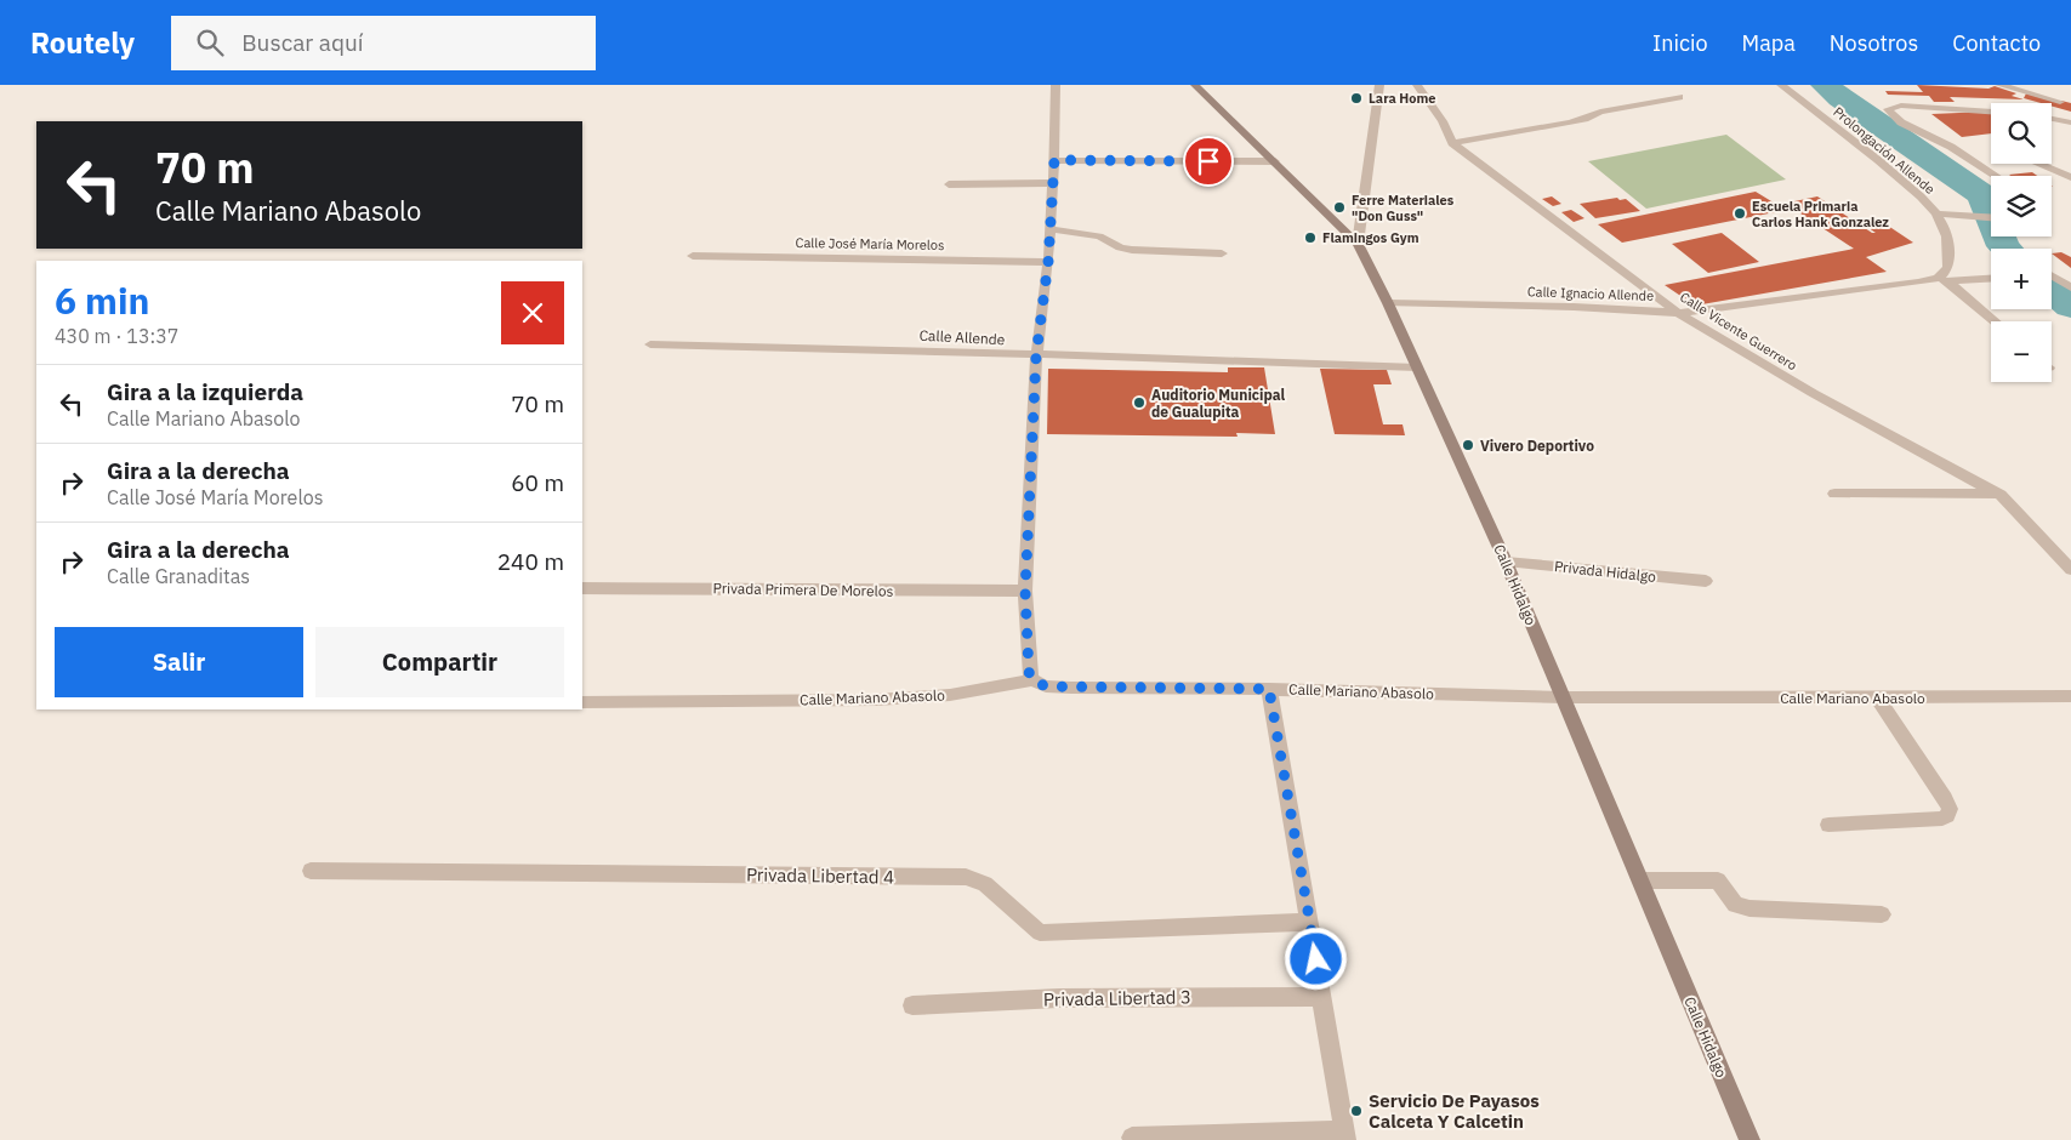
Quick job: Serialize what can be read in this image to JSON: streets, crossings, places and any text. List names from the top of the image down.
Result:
{
  "streets": {
    "main road": ["Calle Hidalgo"],
    "street": [
      "Prolongación Allende",
      "Calle José María Morelos",
      "Calle Ignacio Allende",
      "Calle Vicente Guerrero",
      "Calle Allende",
      "Privada Hidalgo",
      "Privada Primera De Morelos",
      "Calle Mariano Abasolo",
      "Privada Libertad 4",
      "Privada Libertad 3"
    ]
  },
  "crossings": [
    ["Prolongación Allende", "Calle Ignacio Allende"],
    ["Calle Ignacio Allende", "Calle Vicente Guerrero"],
    ["Calle Ignacio Allende", "Calle Hidalgo"],
    ["Calle Allende", "Calle Hidalgo"],
    ["Privada Hidalgo", "Calle Hidalgo"],
    ["Calle Hidalgo", "Calle Mariano Abasolo"]
  ],
  "places": [
    "Lara Home",
    "Ferre Materiales \"Don Guss\"",
    "Escuela Primaria Carlos Hank Gonzalez",
    "Flamingos Gym",
    "Auditorio Municipal de Gualupita",
    "Vivero Deportivo",
    "Servicio De Payasos Calceta Y Calcetin"
  ],
  "page": {
    "header": "Routely",
    "search": "Buscar aquí",
    "nav": [
      "Inicio",
      "Mapa",
      "Nosotros",
      "Contacto"
    ],
    "map_buttons": ["+", "−"],
    "turn": ["70 m", "Calle Mariano Abasolo"],
    "heading": ["6 min", "430 m · 13:37"],
    "list": [
      {
        "name": "Gira a la izquierda",
        "note": "Calle Mariano Abasolo",
        "value": "70 m"
      },
      {
        "name": "Gira a la derecha",
        "note": "Calle José María Morelos",
        "value": "60 m"
      },
      {
        "name": "Gira a la derecha",
        "note": "Calle Granaditas",
        "value": "240 m"
      }
    ],
    "buttons": ["Salir", "Compartir"]
  }
}
